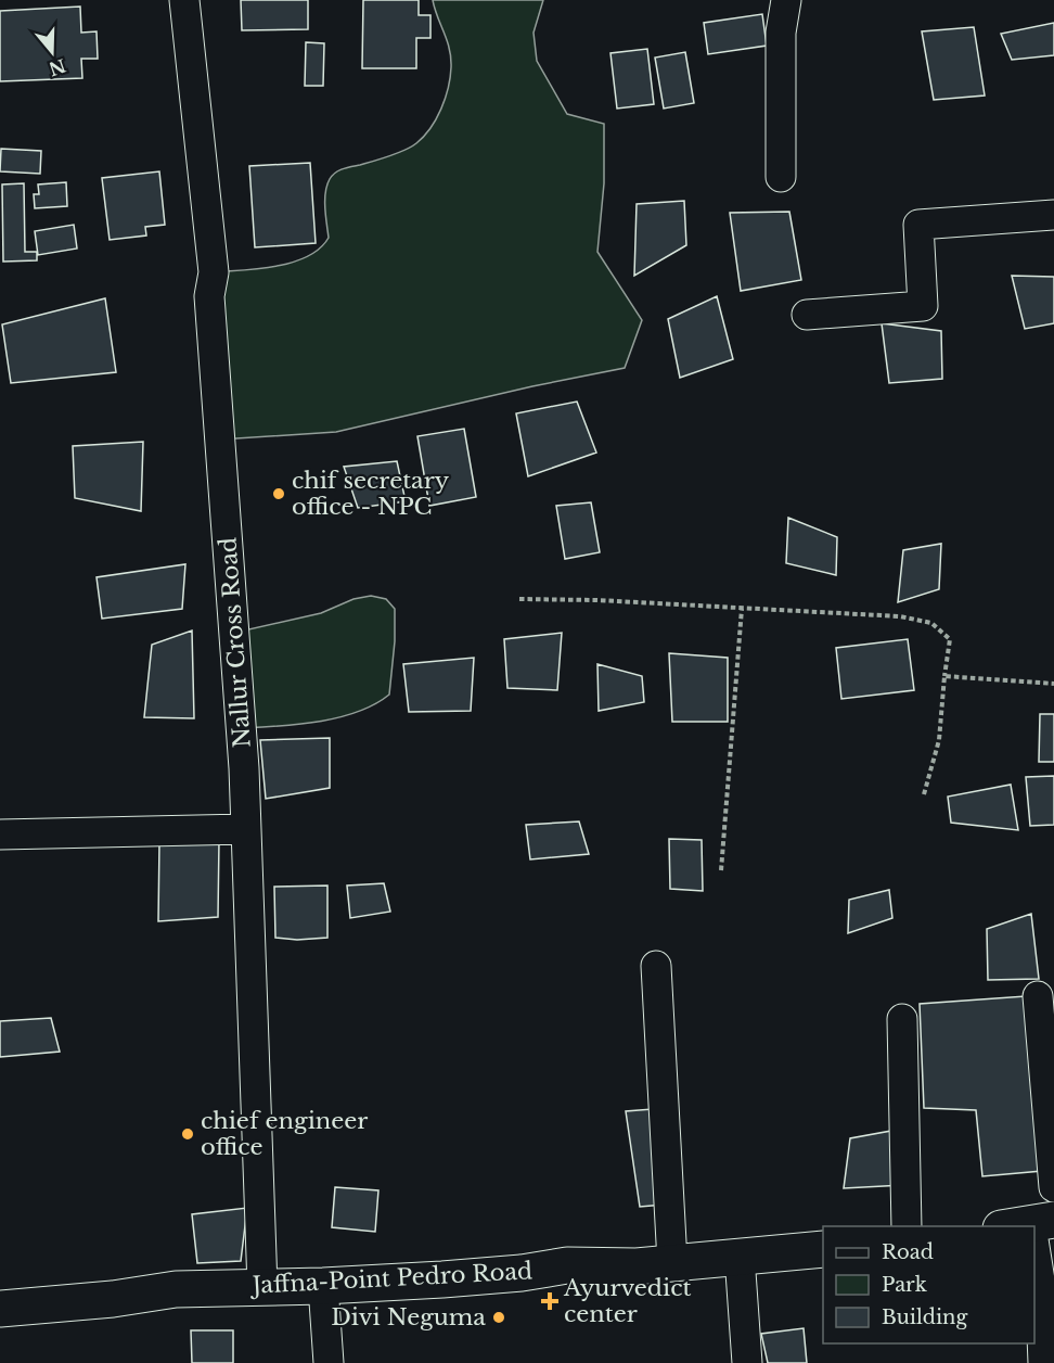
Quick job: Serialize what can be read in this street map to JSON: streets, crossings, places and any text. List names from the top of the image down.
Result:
{
  "streets": {
    "main road": ["Jaffna-Point Pedro Road"],
    "street": ["Nallur Cross Road"]
  },
  "crossings": [
    ["Nallur Cross Road", "Jaffna-Point Pedro Road"]
  ],
  "places": {
    "other": ["chif secretary office - NPC", "chief engineer office", "Divi Neguma"],
    "health": ["Ayurvedict center"]
  },
  "legend": ["Road", "Park", "Building"],
  "north": "bottom"
}
